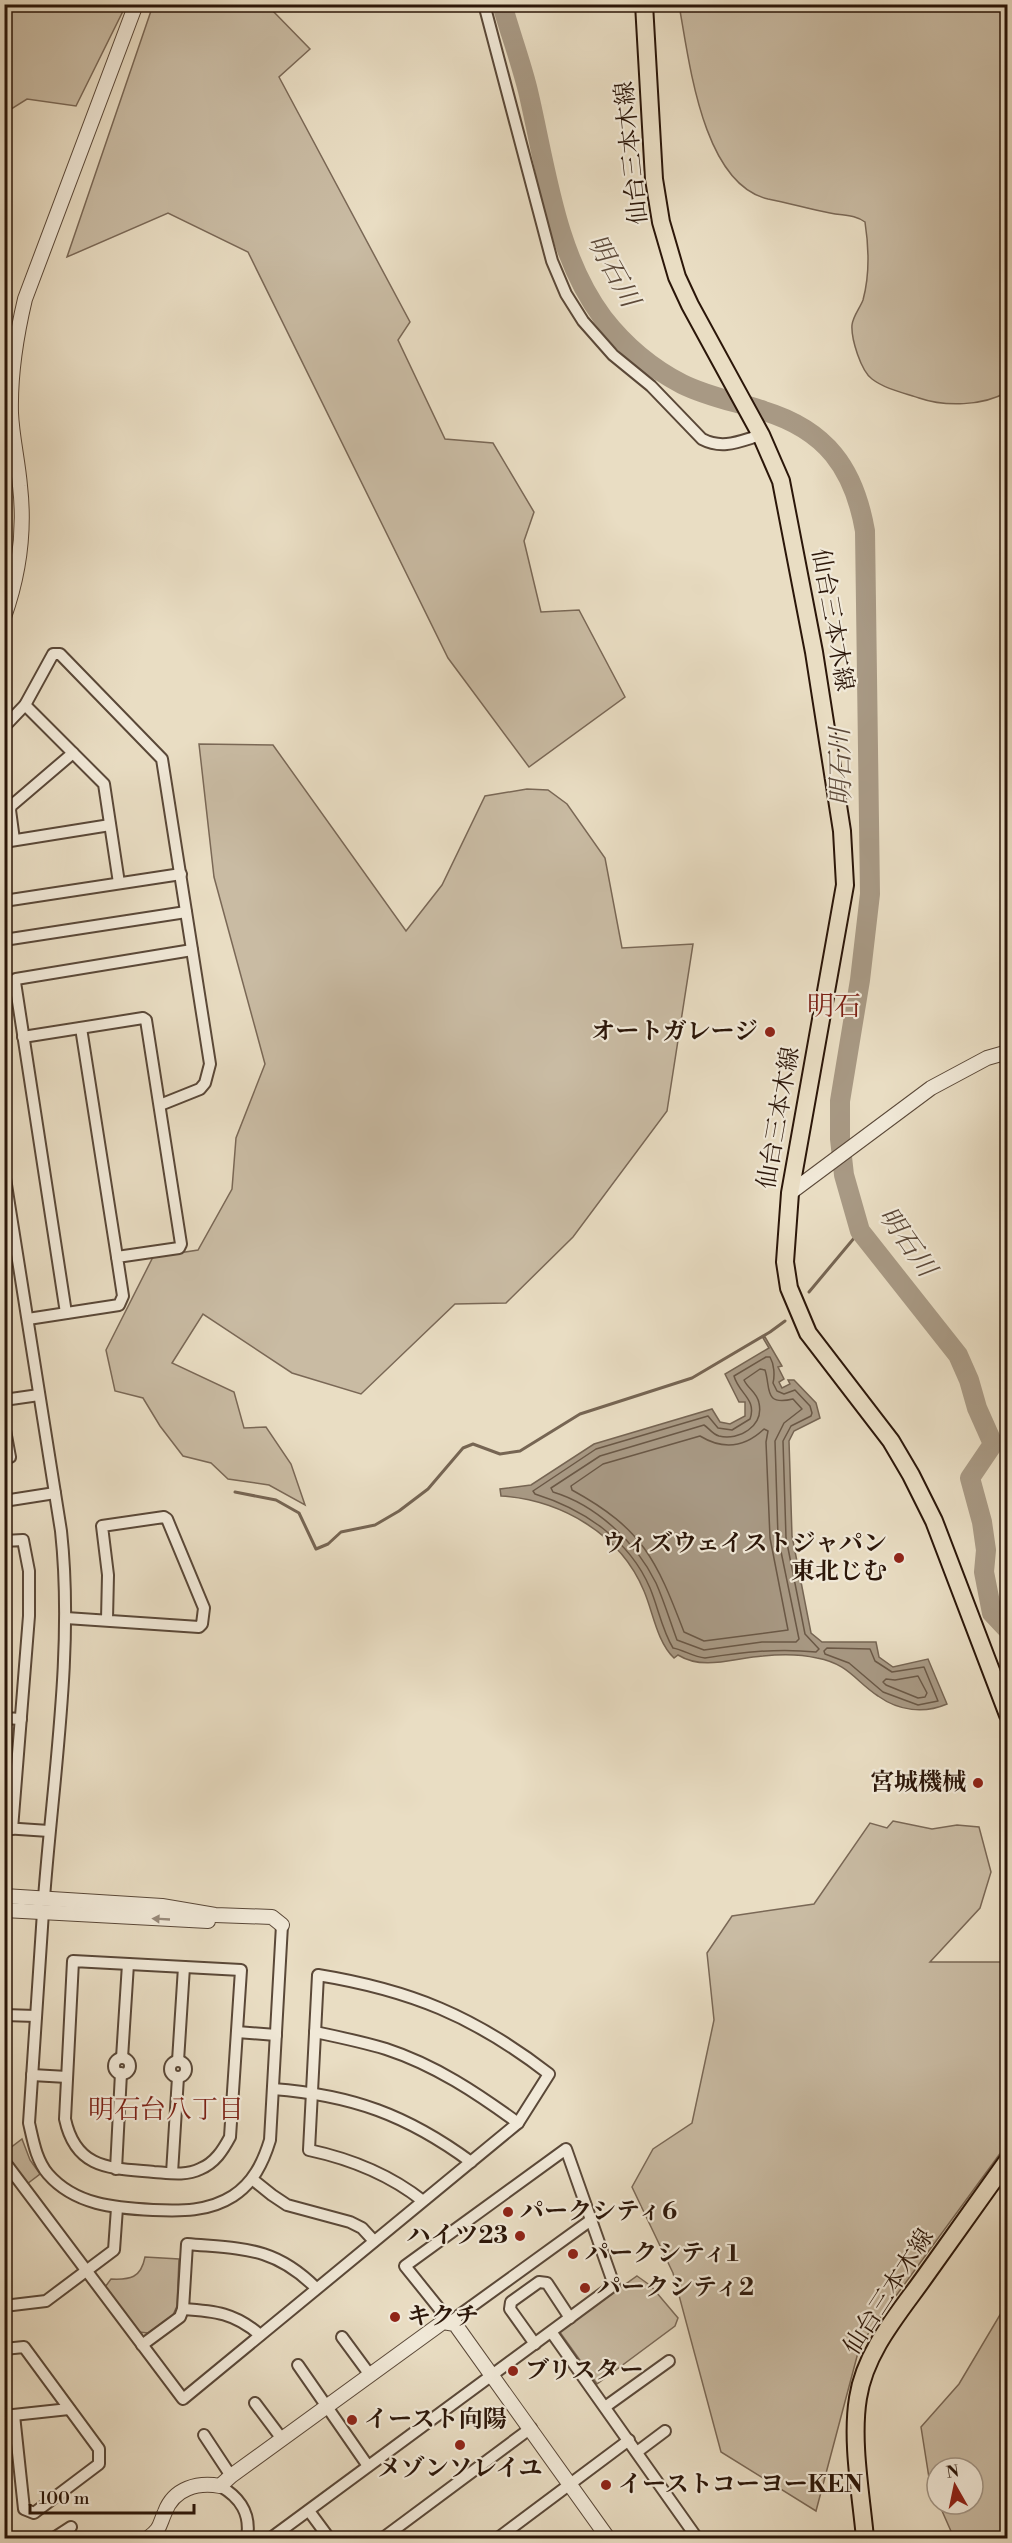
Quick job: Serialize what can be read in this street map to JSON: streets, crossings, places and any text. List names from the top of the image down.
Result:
{
  "streets": {
    "main road": ["仙台三本木線"]
  },
  "districts": ["明石", "明石台八丁目"],
  "water": ["明石川"],
  "places": [
    "オートガレージ",
    "ウィズウェイストジャパン 東北じむ",
    "宮城機械",
    "パークシティ6",
    "ハイツ23",
    "パークシティ1",
    "パークシティ2",
    "キクチ",
    "ブリスター",
    "イースト向陽",
    "メゾンソレイユ",
    "イーストコーヨーKEN"
  ],
  "scale_bar": "100 m",
  "north": "top"
}
